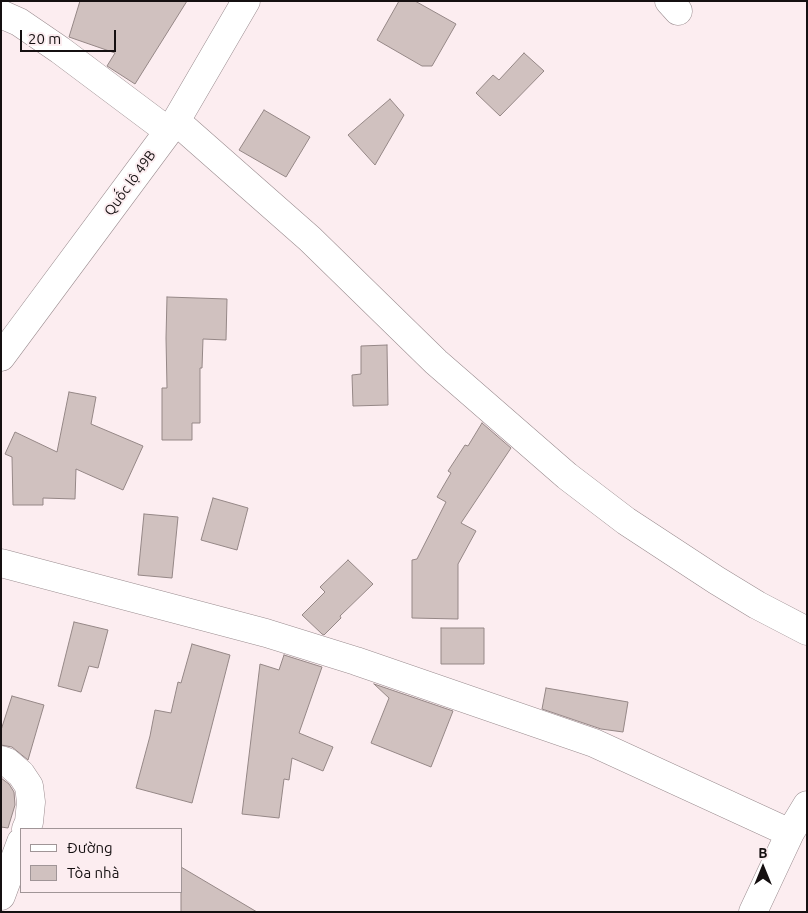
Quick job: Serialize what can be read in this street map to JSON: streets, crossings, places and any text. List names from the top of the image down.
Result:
{
  "streets": {
    "street": ["Quốc lộ 49B"]
  },
  "legend": ["Đường", "Tòa nhà"],
  "scale_bar": "20 m",
  "north": "top"
}
